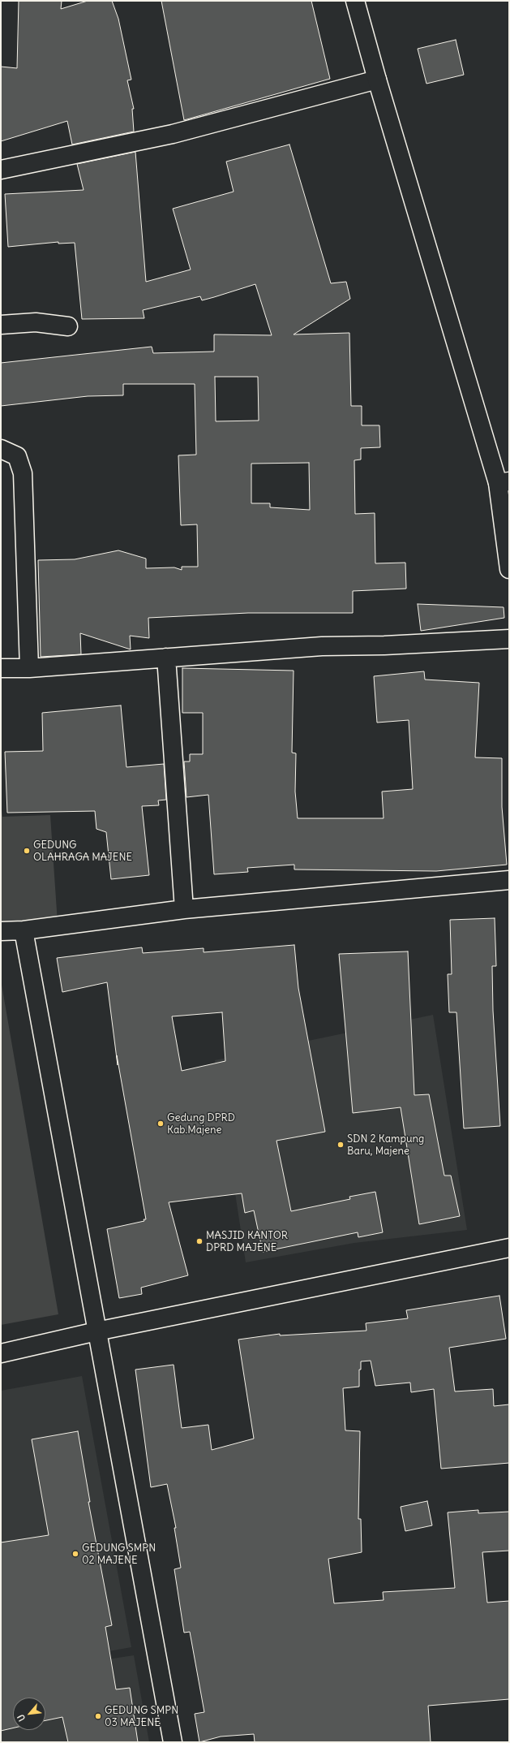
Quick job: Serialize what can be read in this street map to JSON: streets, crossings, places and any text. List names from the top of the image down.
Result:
{
  "places": [
    "GEDUNG OLAHRAGA MAJENE",
    "Gedung DPRD Kab.Majene",
    "SDN 2 Kampung Baru, Majene",
    "MASJID KANTOR DPRD MAJENE",
    "GEDUNG SMPN 02 MAJENE",
    "GEDUNG SMPN 03 MAJENE"
  ],
  "north": "bottom left"
}
